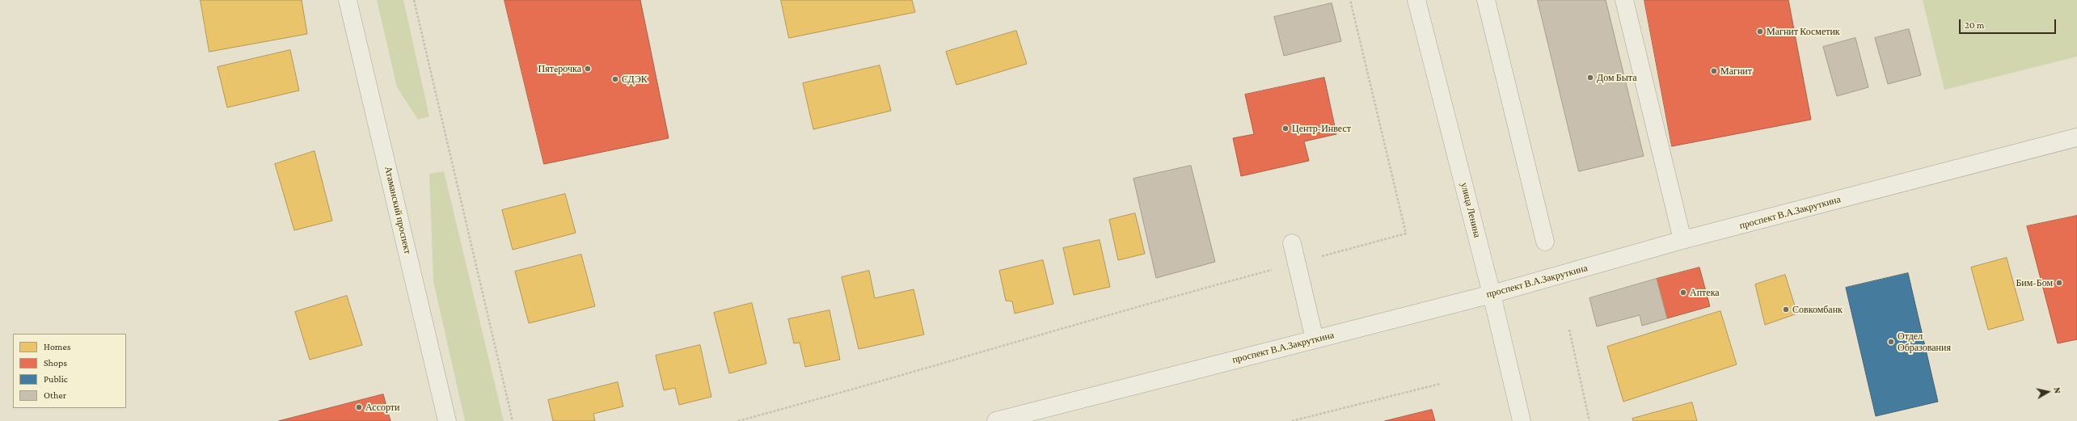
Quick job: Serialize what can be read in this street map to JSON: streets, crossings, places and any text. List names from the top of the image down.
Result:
{
  "streets": {
    "street": ["Атаманский проспект", "улица Ленина", "проспект В.А.Закруткина"]
  },
  "crossings": [
    ["улица Ленина", "проспект В.А.Закруткина"]
  ],
  "places": [
    "Магнит Косметик",
    "Пятeрочка",
    "Магнит",
    "Дом Быта",
    "СДЭК",
    "Центр-Инвест",
    "Бим-Бом",
    "Аптека",
    "Совкомбанк",
    "Отдел Образования",
    "Ассорти"
  ],
  "legend": [
    "Homes",
    "Shops",
    "Public",
    "Other"
  ],
  "scale_bar": "20 m",
  "north": "right"
}
